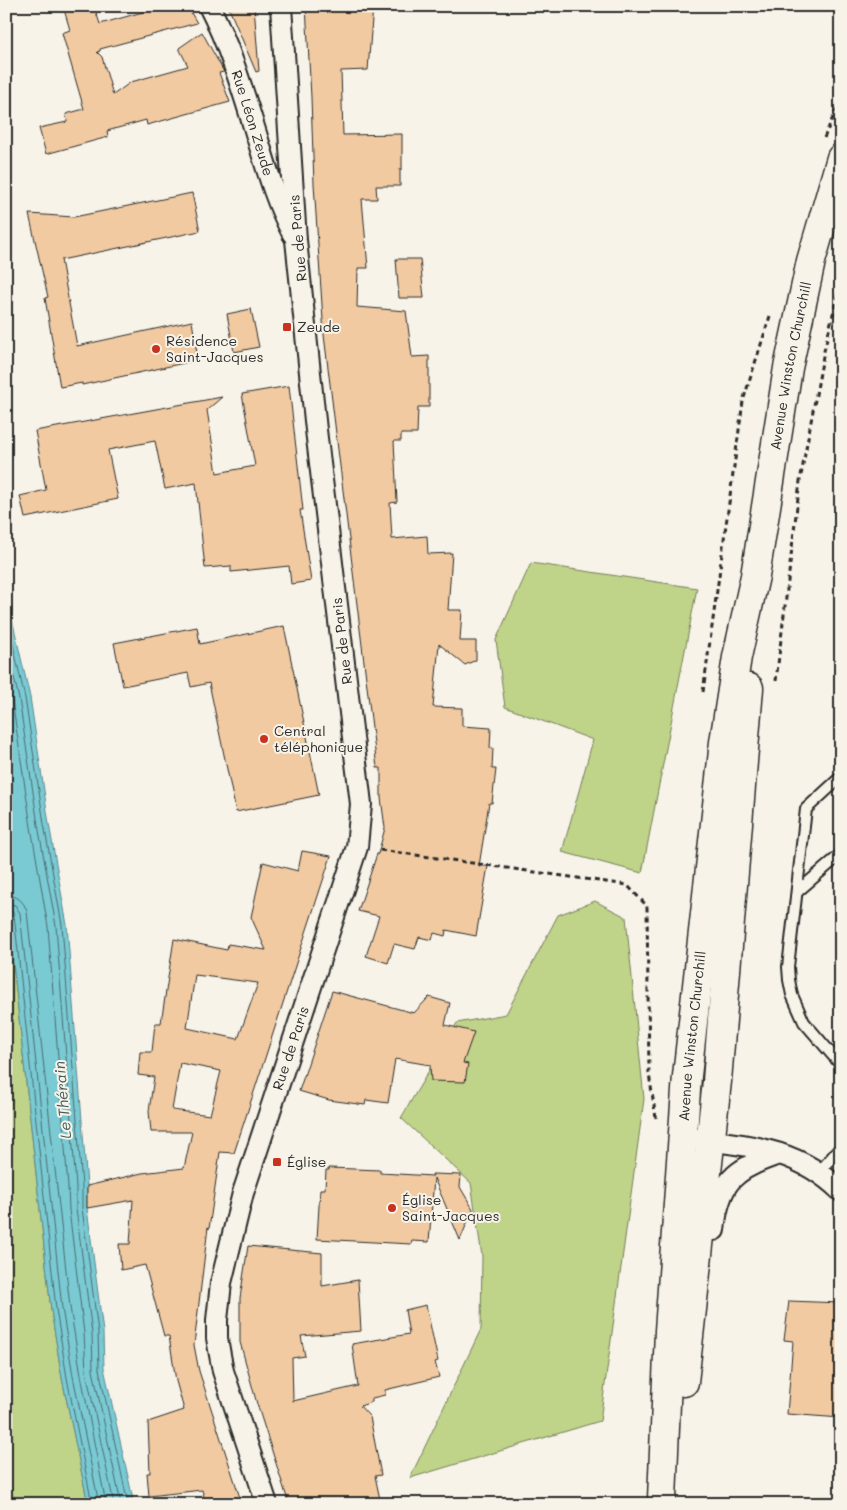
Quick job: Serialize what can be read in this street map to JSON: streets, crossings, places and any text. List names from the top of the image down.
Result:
{
  "streets": {
    "main road": ["Avenue Winston Churchill"],
    "street": ["Rue Léon Zeude", "Rue de Paris"]
  },
  "crossings": [
    ["Rue Léon Zeude", "Rue de Paris"]
  ],
  "water": ["Le Thérain"],
  "places": {
    "transit": ["Zeude", "Église"],
    "other": ["Résidence Saint-Jacques", "Central téléphonique", "Église Saint-Jacques"]
  }
}
